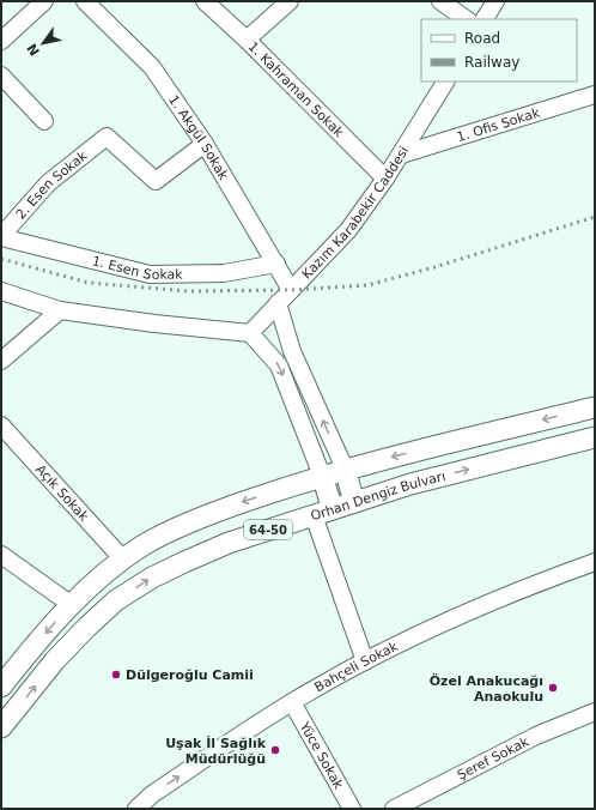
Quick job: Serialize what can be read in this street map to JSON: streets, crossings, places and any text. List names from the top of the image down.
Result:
{
  "streets": {
    "main road": ["Orhan Dengiz Bulvarı", "64-50"],
    "street": [
      "1. Kahraman Sokak",
      "1. Ofis Sokak",
      "1. Akgül Sokak",
      "2. Esen Sokak",
      "Kazım Karabekir Caddesi",
      "1. Esen Sokak",
      "Açık Sokak",
      "Bahçeli Sokak",
      "Yüce Sokak",
      "Şeref Sokak"
    ]
  },
  "crossings": [
    ["1. Kahraman Sokak", "Kazım Karabekir Caddesi"],
    ["1. Ofis Sokak", "Kazım Karabekir Caddesi"],
    ["1. Akgül Sokak", "2. Esen Sokak"],
    ["1. Akgül Sokak", "Kazım Karabekir Caddesi"],
    ["1. Akgül Sokak", "1. Esen Sokak"],
    ["2. Esen Sokak", "1. Esen Sokak"],
    ["Açık Sokak", "64-50"],
    ["Bahçeli Sokak", "Yüce Sokak"]
  ],
  "one_way": ["Bahçeli Sokak"],
  "places": ["Dülgeroğlu Camii", "Özel Anakucağı Anaokulu", "Uşak İl Sağlık Müdürlüğü"],
  "legend": ["Road", "Railway"],
  "north": "bottom left"
}
